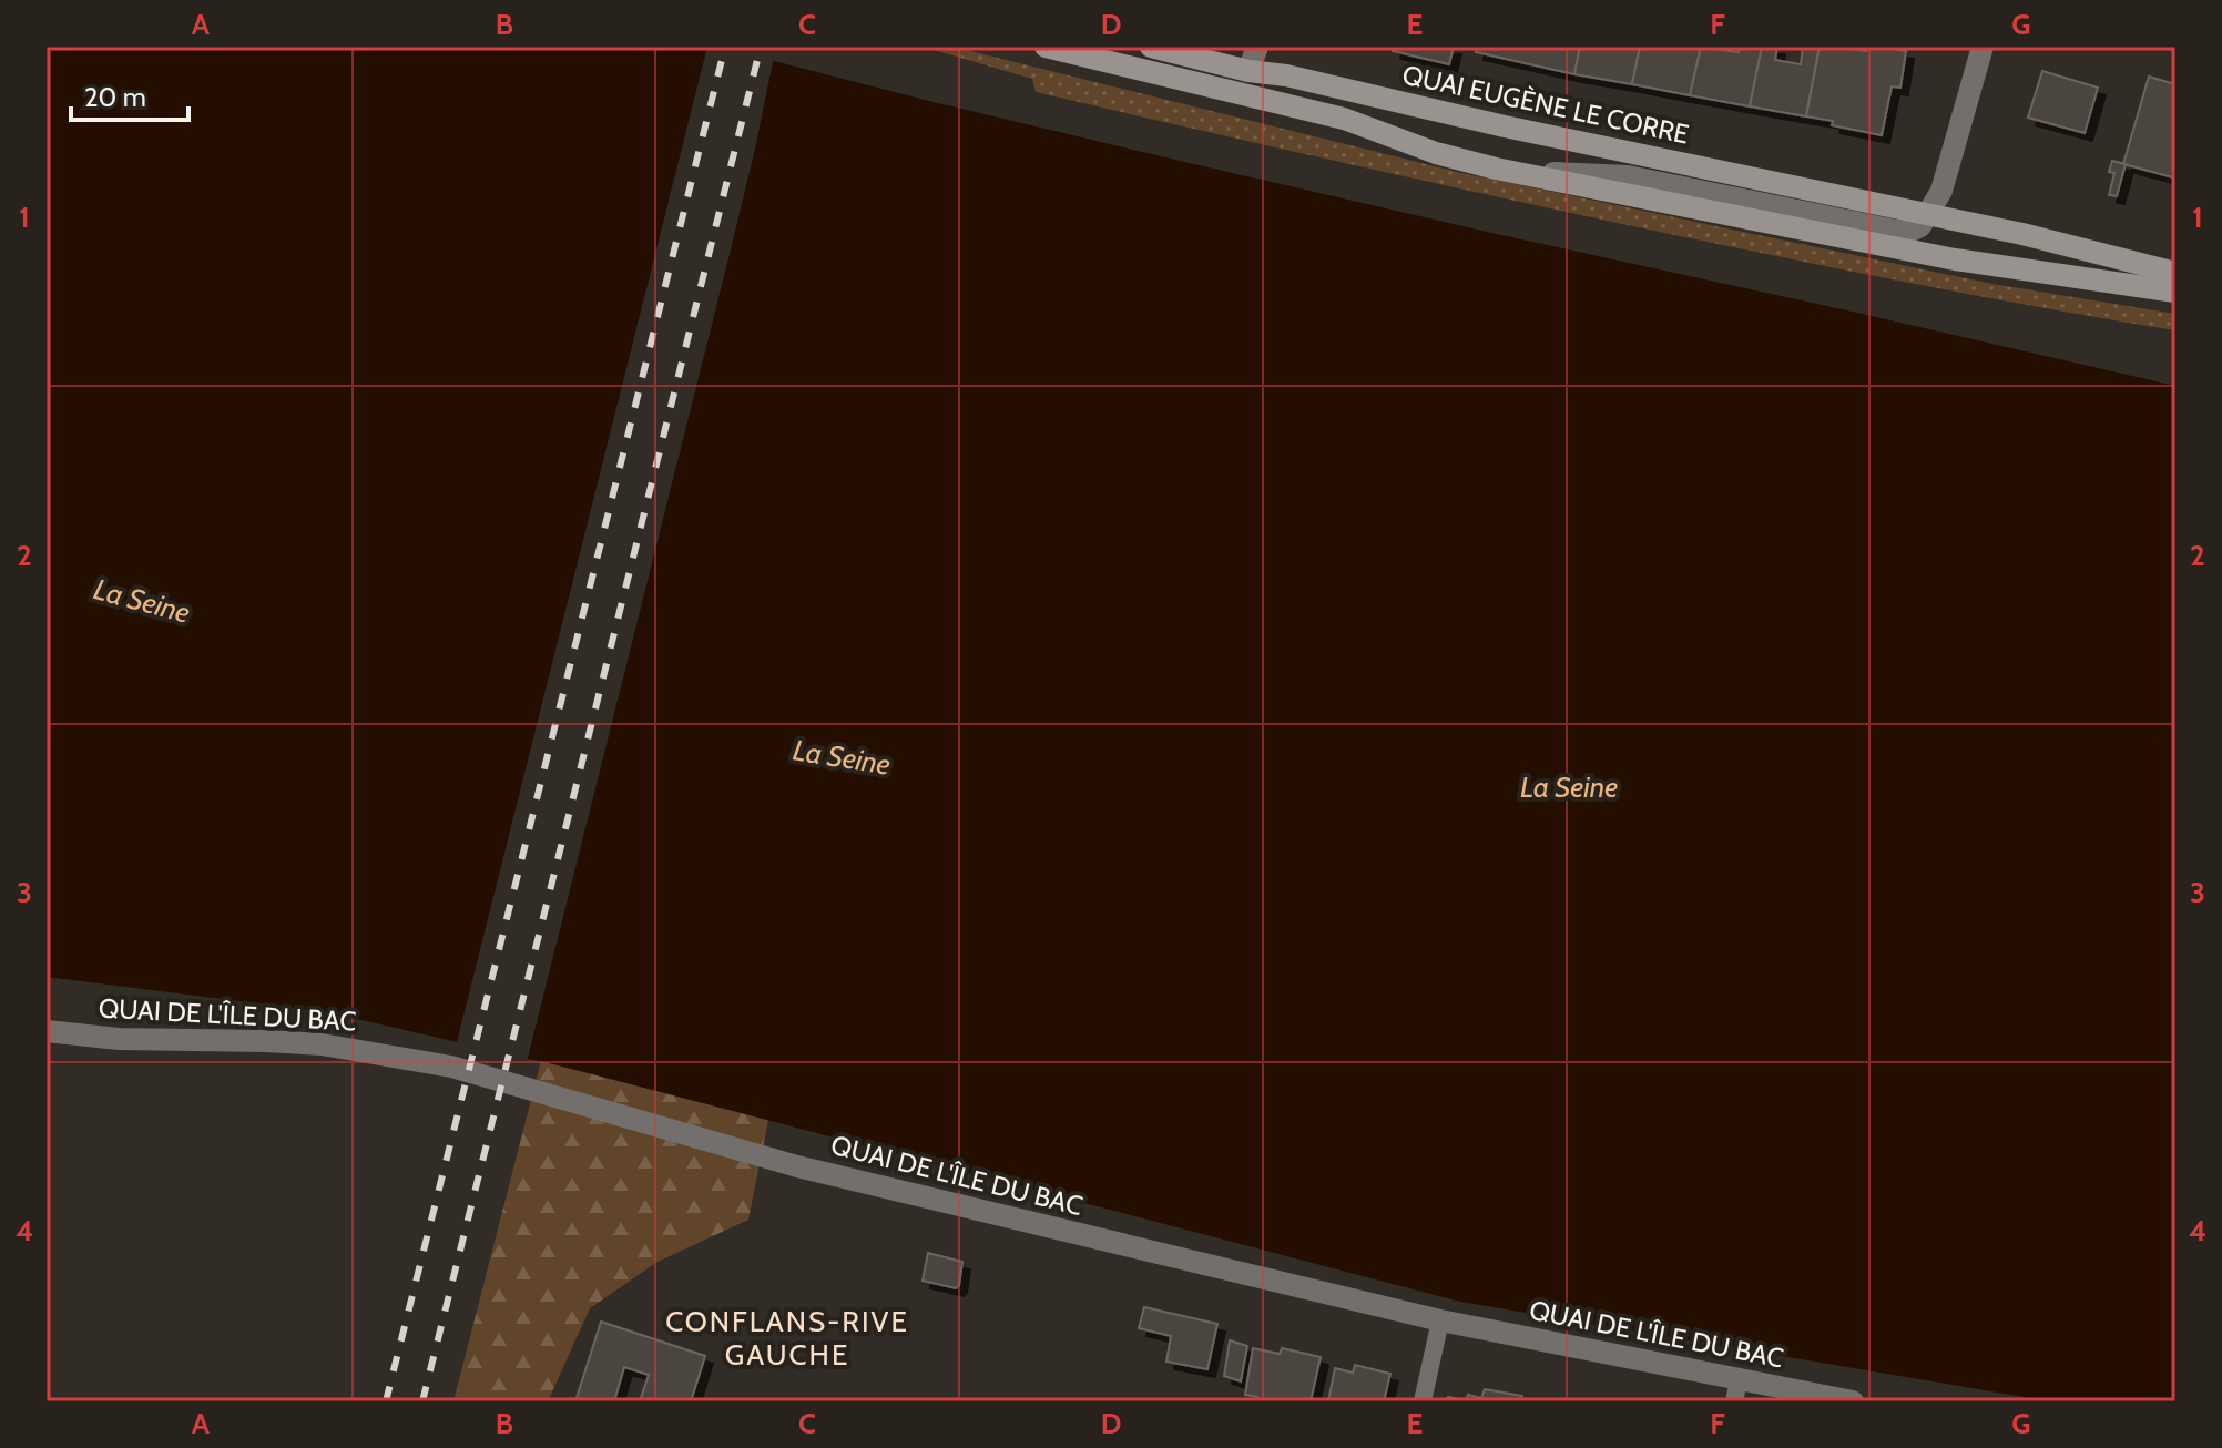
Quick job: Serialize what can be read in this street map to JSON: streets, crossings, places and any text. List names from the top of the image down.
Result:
{
  "streets": {
    "main road": ["QUAI EUGÈNE LE CORRE"],
    "street": ["QUAI DE L'ÎLE DU BAC"]
  },
  "districts": ["CONFLANS-RIVE GAUCHE"],
  "water": ["La Seine"],
  "scale_bar": "20 m",
  "grid": {
    "columns": [
      "A",
      "B",
      "C",
      "D",
      "E",
      "F",
      "G"
    ],
    "rows": [
      "1",
      "2",
      "3",
      "4"
    ]
  }
}
